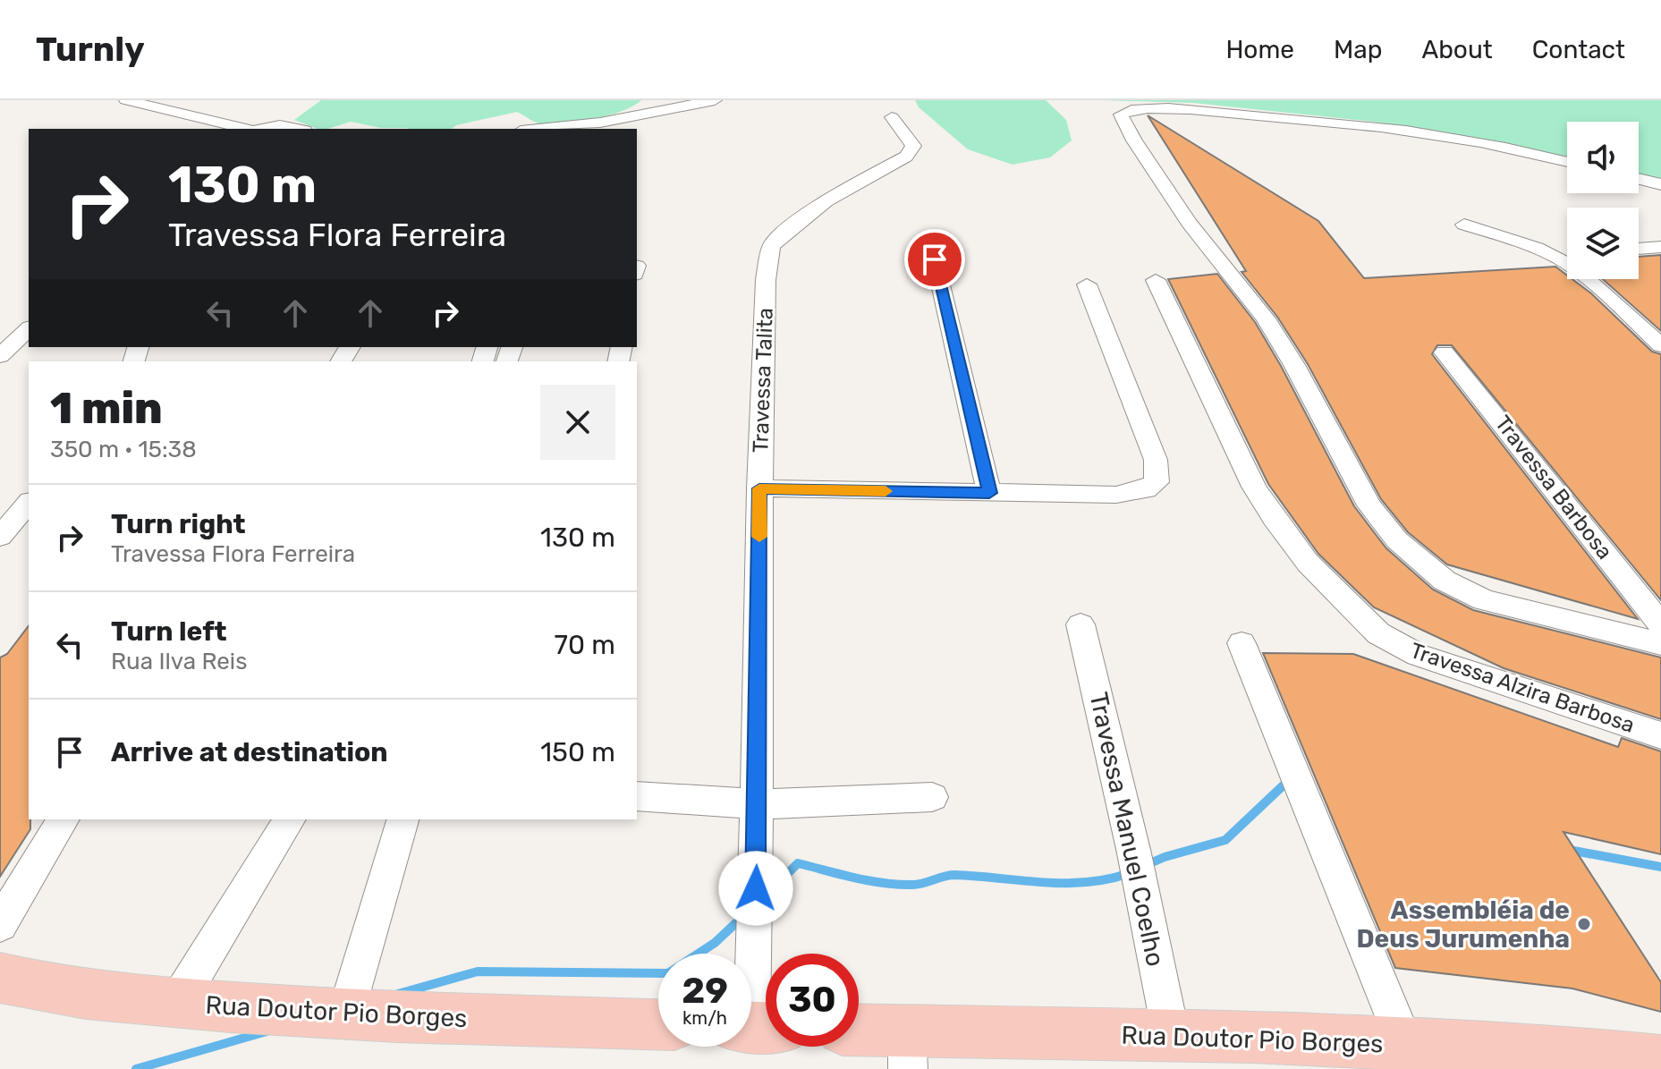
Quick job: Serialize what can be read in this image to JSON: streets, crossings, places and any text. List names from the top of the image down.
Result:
{
  "streets": {
    "main road": ["Rua Doutor Pio Borges"],
    "street": [
      "Travessa Talita",
      "Travessa Barbosa",
      "Travessa Alzira Barbosa",
      "Travessa Manuel Coelho"
    ]
  },
  "crossings": [
    ["Travessa Manuel Coelho", "Rua Doutor Pio Borges"]
  ],
  "places": ["Assembléia de Deus Jurumenha"],
  "page": {
    "header": "Turnly",
    "nav": [
      "Home",
      "Map",
      "About",
      "Contact"
    ],
    "turn": ["130 m", "Travessa Flora Ferreira"],
    "heading": ["1 min", "350 m · 15:38"],
    "list": [
      {
        "name": "Turn right",
        "note": "Travessa Flora Ferreira",
        "value": "130 m"
      },
      {
        "name": "Turn left",
        "note": "Rua Ilva Reis",
        "value": "70 m"
      },
      {
        "name": "Arrive at destination",
        "value": "150 m"
      }
    ],
    "speed": "29 km/h",
    "limit": "30"
  }
}
